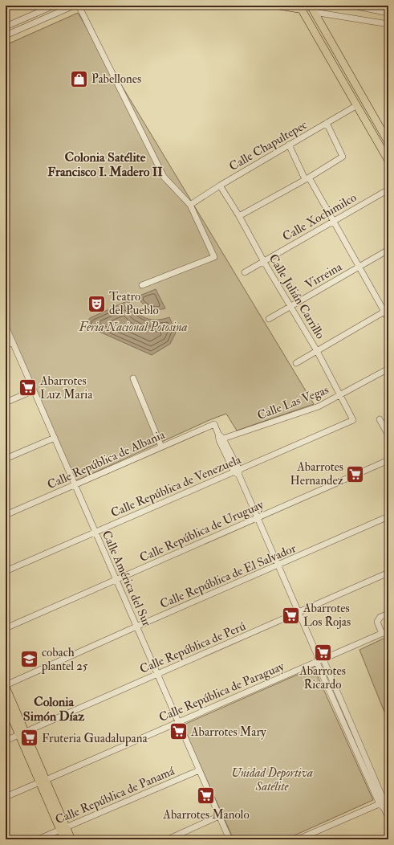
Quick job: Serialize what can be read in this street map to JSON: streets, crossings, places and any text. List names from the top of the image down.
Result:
{
  "streets": {
    "street": [
      "Calle Chapultepec",
      "Calle Xochimilco",
      "Virreina",
      "Calle Julián Carrillo",
      "Calle Las Vegas",
      "Calle República de Albania",
      "Calle República de Venezuela",
      "Calle República de Uruguay",
      "Calle República de El Salvador",
      "Calle América del Sur",
      "Calle República de Perú",
      "Calle República de Paraguay",
      "Calle República de Panamá"
    ]
  },
  "crossings": [
    ["Calle Chapultepec", "Calle Julián Carrillo"],
    ["Calle Xochimilco", "Calle Julián Carrillo"],
    ["Virreina", "Calle Julián Carrillo"],
    ["Calle Julián Carrillo", "Calle Las Vegas"],
    ["Calle Julián Carrillo", "Calle República de Venezuela"],
    ["Calle Las Vegas", "Calle República de Albania"],
    ["Calle República de Albania", "Calle América del Sur"],
    ["Calle República de Venezuela", "Calle América del Sur"],
    ["Calle República de Uruguay", "Calle América del Sur"],
    ["Calle República de El Salvador", "Calle América del Sur"],
    ["Calle América del Sur", "Calle República de Perú"],
    ["Calle América del Sur", "Calle República de Paraguay"],
    ["Calle América del Sur", "Calle República de Panamá"]
  ],
  "districts": ["Colonia Satélite Francisco I. Madero II", "Colonia Simón Díaz"],
  "parks": ["Feria Nacional Potosina", "Unidad Deportiva Satélite"],
  "places": {
    "shop": ["Pabellones"],
    "theatre": ["Teatro del Pueblo"],
    "supermarket": [
      "Abarrotes Luz Maria",
      "Abarrotes Hernandez",
      "Abarrotes Los Rojas",
      "Abarrotes Ricardo",
      "Abarrotes Mary",
      "Fruteria Guadalupana",
      "Abarrotes Manolo"
    ],
    "school or university": ["cobach plantel 25"]
  }
}
